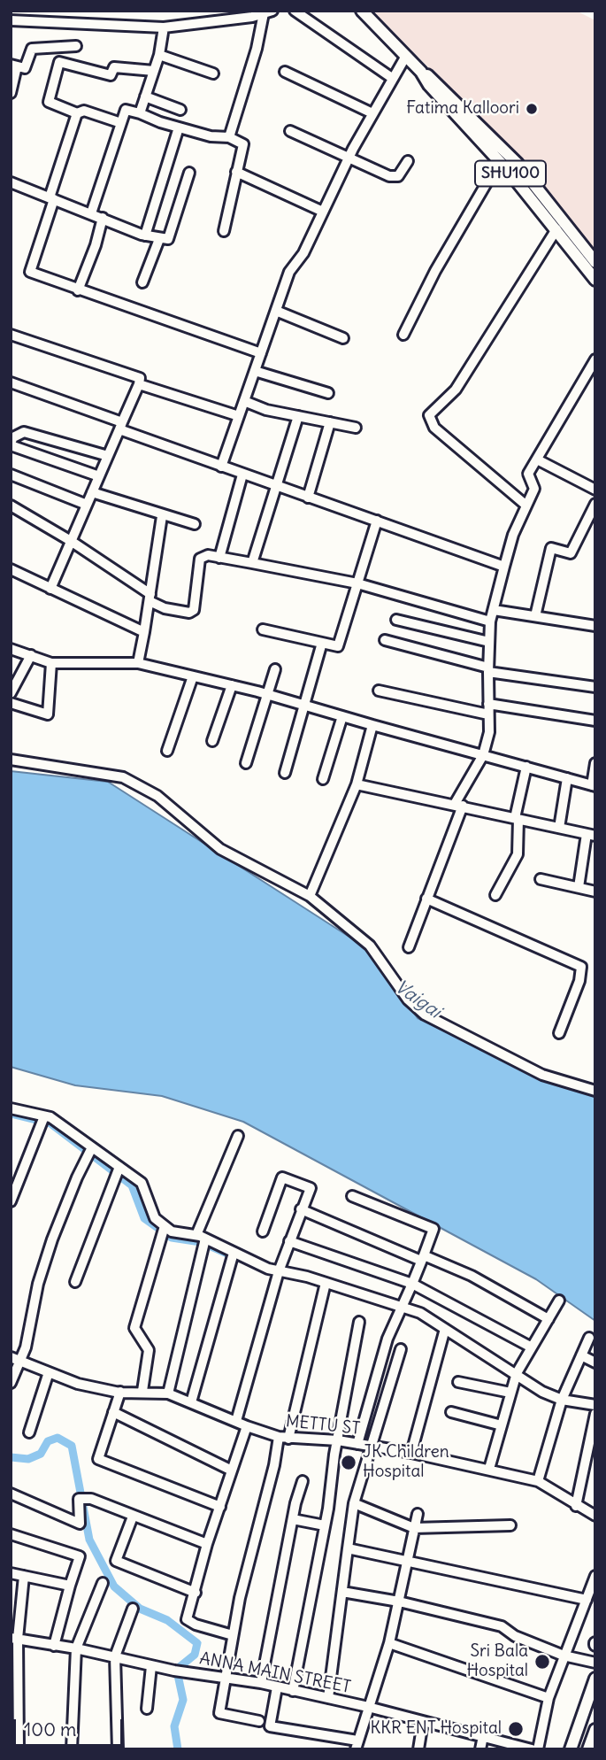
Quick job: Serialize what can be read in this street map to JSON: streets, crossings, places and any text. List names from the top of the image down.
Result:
{
  "streets": {
    "main road": ["SHU100"],
    "street": ["METTU ST", "ANNA MAIN STREET"]
  },
  "water": ["Vaigai"],
  "places": [
    "Fatima Kalloori",
    "JK Children Hospital",
    "Sri Bala Hospital",
    "KKR ENT Hospital"
  ],
  "scale_bar": "100 m"
}
